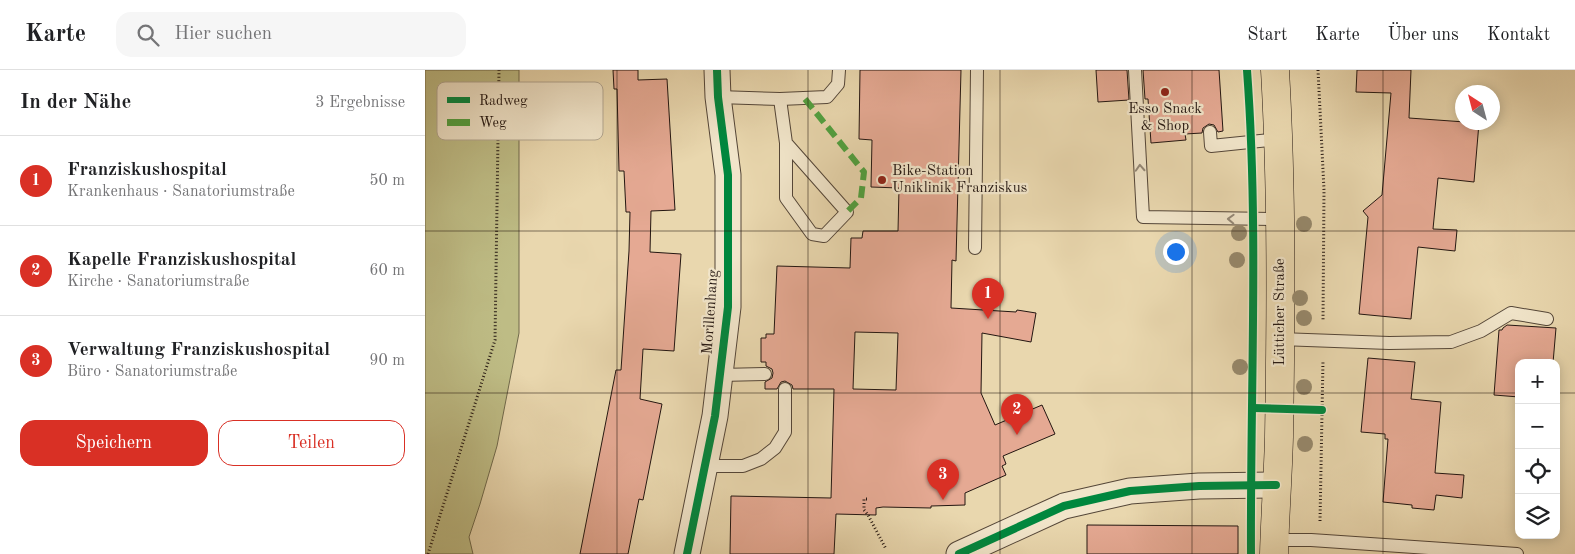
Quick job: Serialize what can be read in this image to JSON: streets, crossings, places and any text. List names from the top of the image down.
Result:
{
  "streets": {
    "main road": ["Lütticher Straße"],
    "street": ["Morillenhang"]
  },
  "places": ["Esso Snack & Shop", "Bike-Station Uniklinik Franziskus"],
  "legend": ["Radweg", "Weg"],
  "north": "top left",
  "page": {
    "header": "Karte",
    "search": "Hier suchen",
    "nav": [
      "Start",
      "Karte",
      "Über uns",
      "Kontakt"
    ],
    "heading": ["In der Nähe", "3 Ergebnisse"],
    "list": [
      {
        "mark": "1",
        "name": "Franziskushospital",
        "note": "Krankenhaus · Sanatoriumstraße",
        "value": "50 m"
      },
      {
        "mark": "2",
        "name": "Kapelle Franziskushospital",
        "note": "Kirche · Sanatoriumstraße",
        "value": "60 m"
      },
      {
        "mark": "3",
        "name": "Verwaltung Franziskushospital",
        "note": "Büro · Sanatoriumstraße",
        "value": "90 m"
      }
    ],
    "pins": ["1", "2", "3"],
    "map_buttons": ["+", "−"],
    "buttons": ["Speichern", "Teilen"]
  }
}
